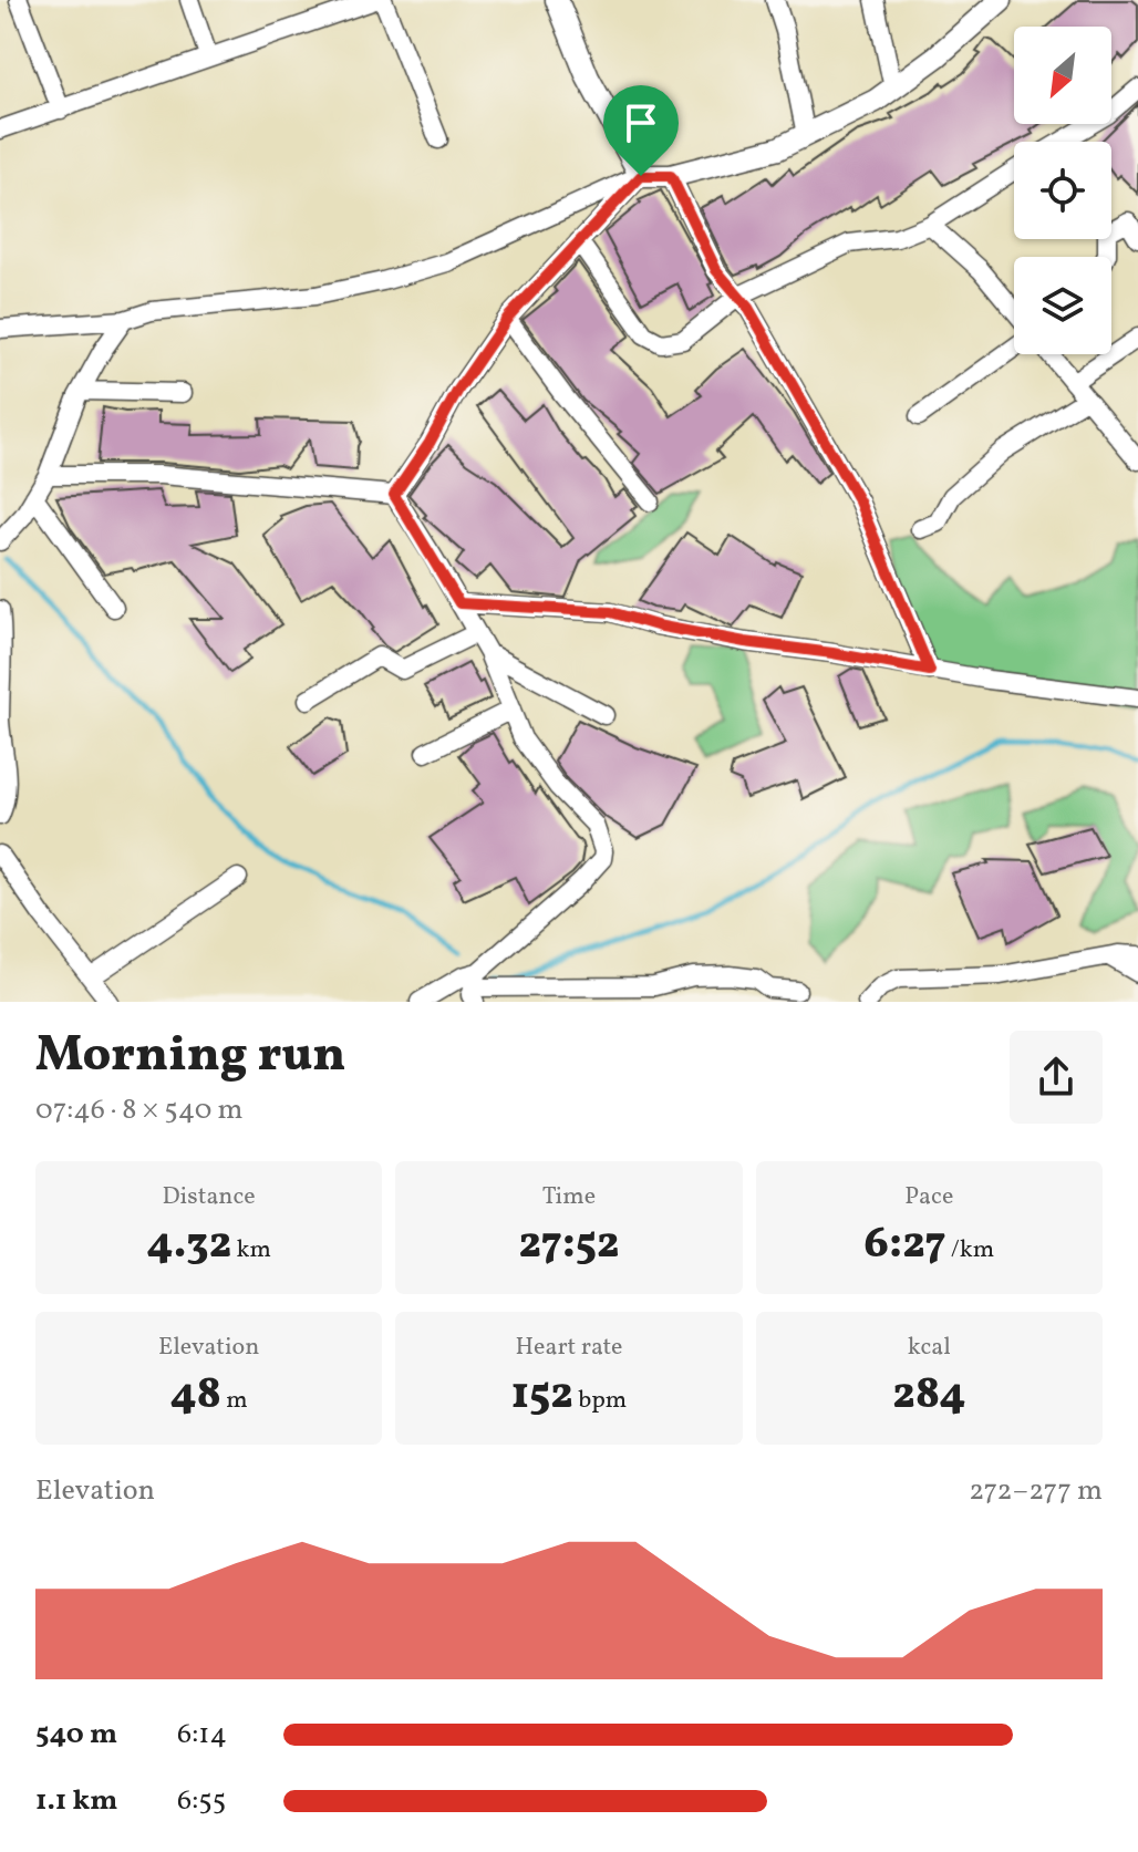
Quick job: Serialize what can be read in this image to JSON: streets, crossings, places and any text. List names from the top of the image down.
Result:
{
  "north": "bottom left",
  "page": {
    "heading": ["Morning run", "07:46 · 8 × 540 m"],
    "stats": [
      ["Distance", "4.32 km"],
      ["Time", "27:52"],
      ["Pace", "6:27 /km"],
      ["Elevation", "48 m"],
      ["Heart rate", "152 bpm"],
      ["kcal", "284"]
    ],
    "chart": ["Elevation", "272–277 m"],
    "list": [
      {
        "name": "540 m",
        "note": "6:14"
      },
      {
        "name": "1.1 km",
        "note": "6:55"
      }
    ]
  }
}
